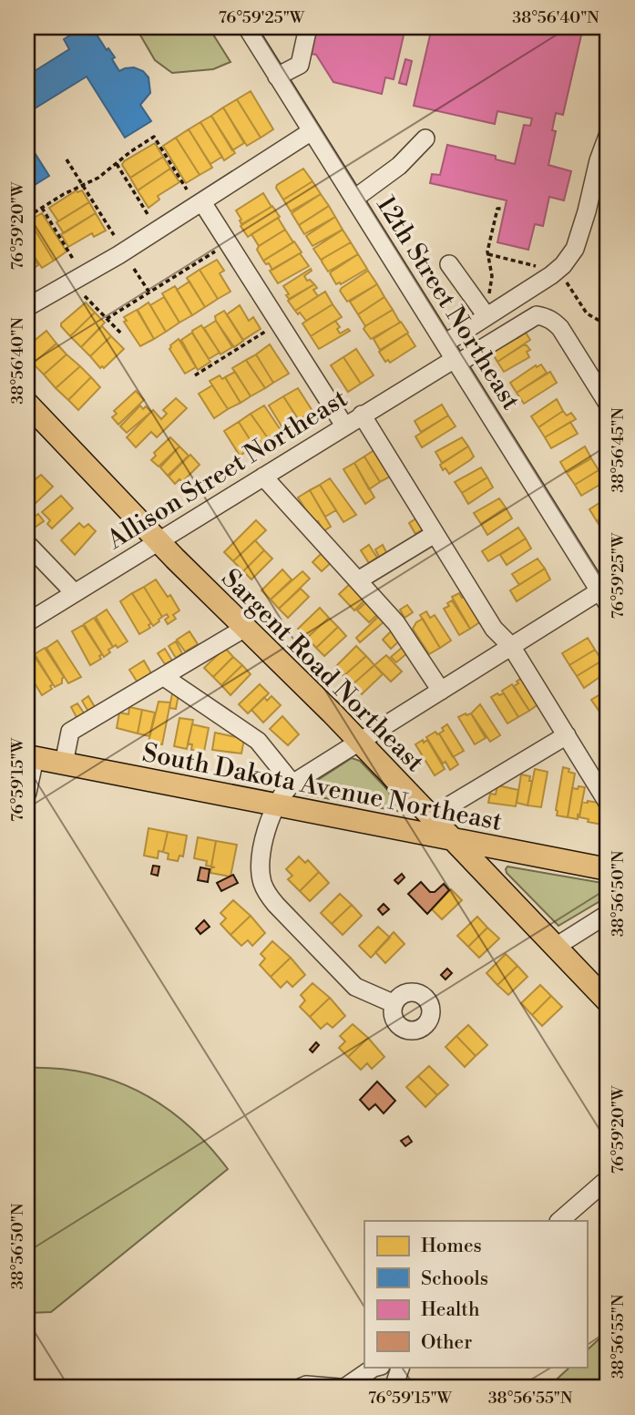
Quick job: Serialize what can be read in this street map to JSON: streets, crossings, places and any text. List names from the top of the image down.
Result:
{
  "streets": {
    "main road": ["Sargent Road Northeast", "South Dakota Avenue Northeast"],
    "street": ["12th Street Northeast", "Allison Street Northeast"]
  },
  "crossings": [
    ["12th Street Northeast", "Allison Street Northeast"],
    ["Allison Street Northeast", "Sargent Road Northeast"],
    ["Sargent Road Northeast", "South Dakota Avenue Northeast"]
  ],
  "legend": [
    "Homes",
    "Schools",
    "Health",
    "Other"
  ],
  "coordinates": [
    "76°59'25\"W",
    "38°56'40\"N",
    "76°59'20\"W",
    "38°56'45\"N",
    "76°59'15\"W",
    "38°56'50\"N",
    "38°56'55\"N"
  ]
}
